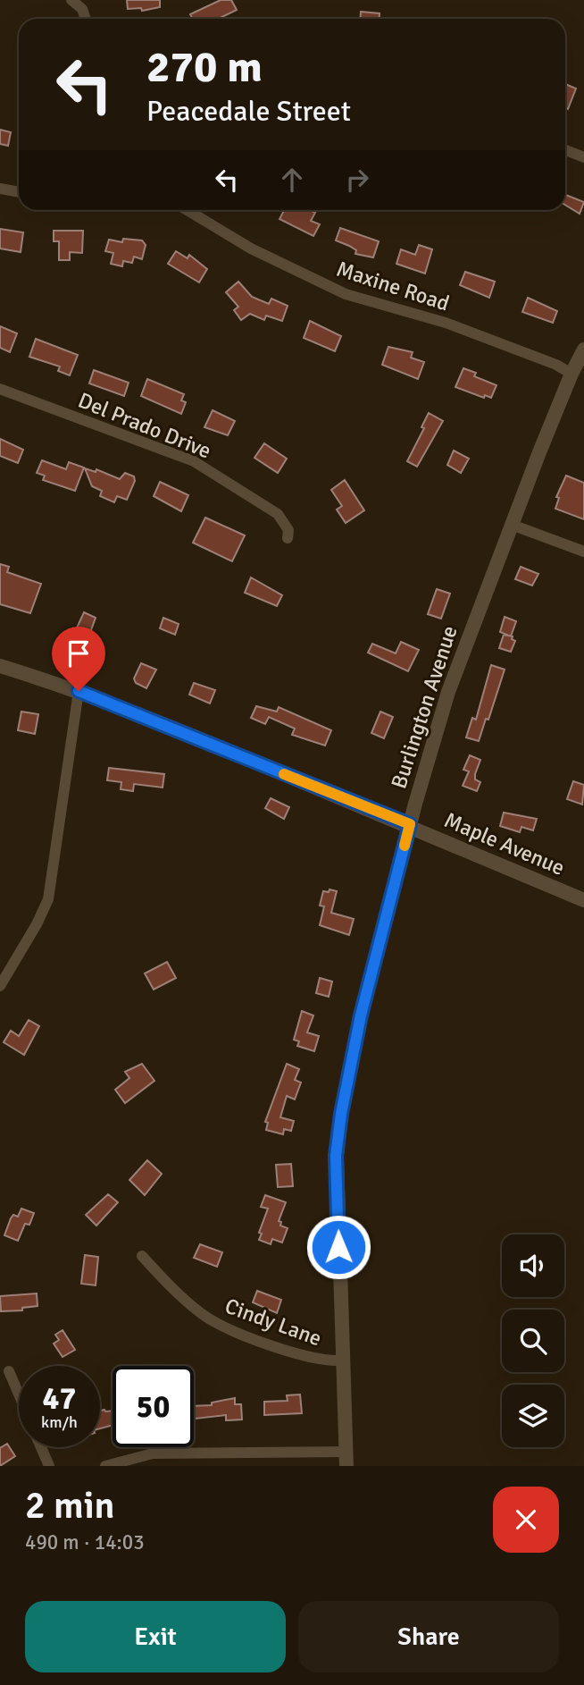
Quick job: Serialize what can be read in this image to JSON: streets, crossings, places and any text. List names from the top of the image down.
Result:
{
  "streets": {
    "main road": ["Burlington Avenue", "Maple Avenue"],
    "street": ["Maxine Road", "Del Prado Drive", "Cindy Lane"]
  },
  "crossings": [
    ["Maxine Road", "Burlington Avenue"],
    ["Burlington Avenue", "Maple Avenue"],
    ["Burlington Avenue", "Cindy Lane"]
  ],
  "page": {
    "turn": ["270 m", "Peacedale Street"],
    "speed": "47 km/h",
    "limit": "50",
    "heading": ["2 min", "490 m · 14:03"],
    "buttons": ["Exit", "Share"]
  }
}
